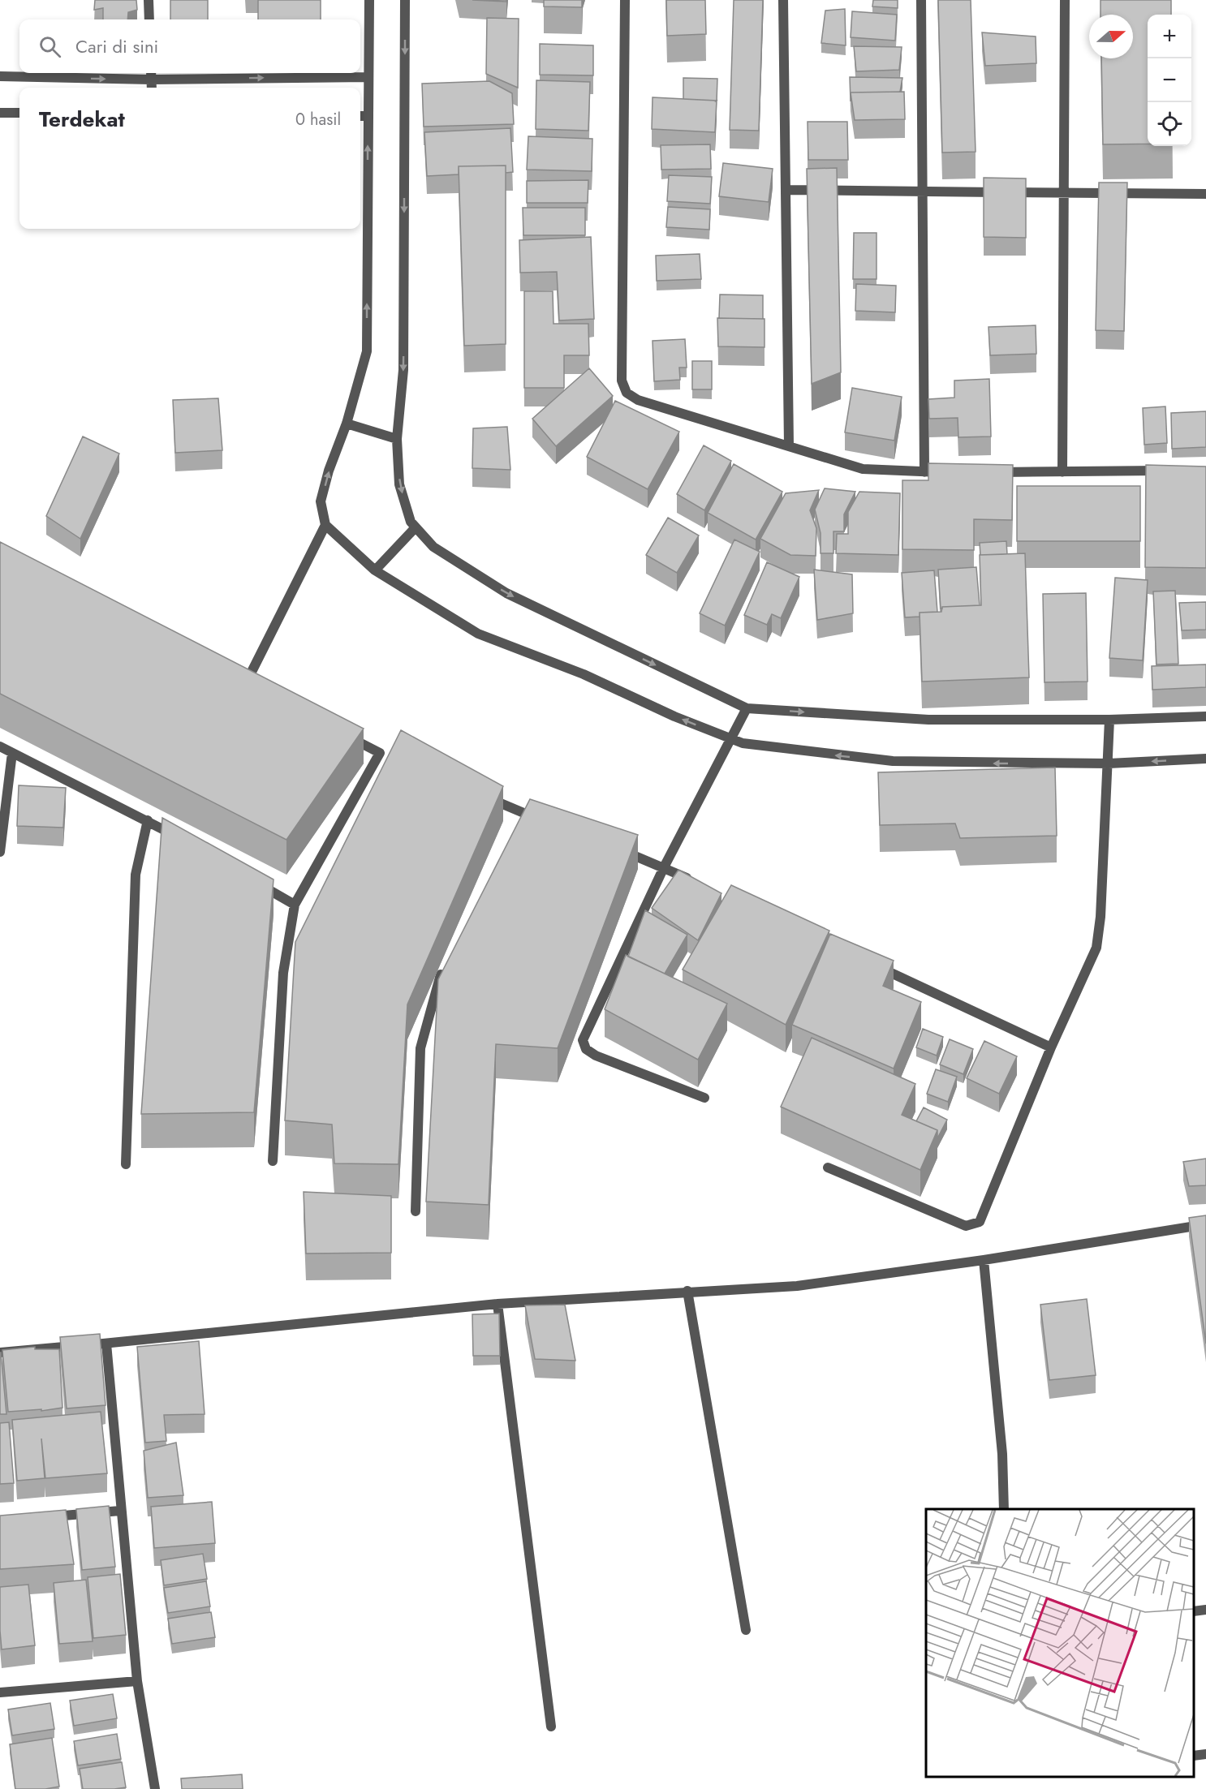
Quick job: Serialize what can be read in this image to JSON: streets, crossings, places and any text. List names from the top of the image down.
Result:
{
  "north": "right",
  "page": {
    "map_buttons": ["+", "−"],
    "search": "Cari di sini",
    "heading": ["Terdekat", "0 hasil"]
  }
}
